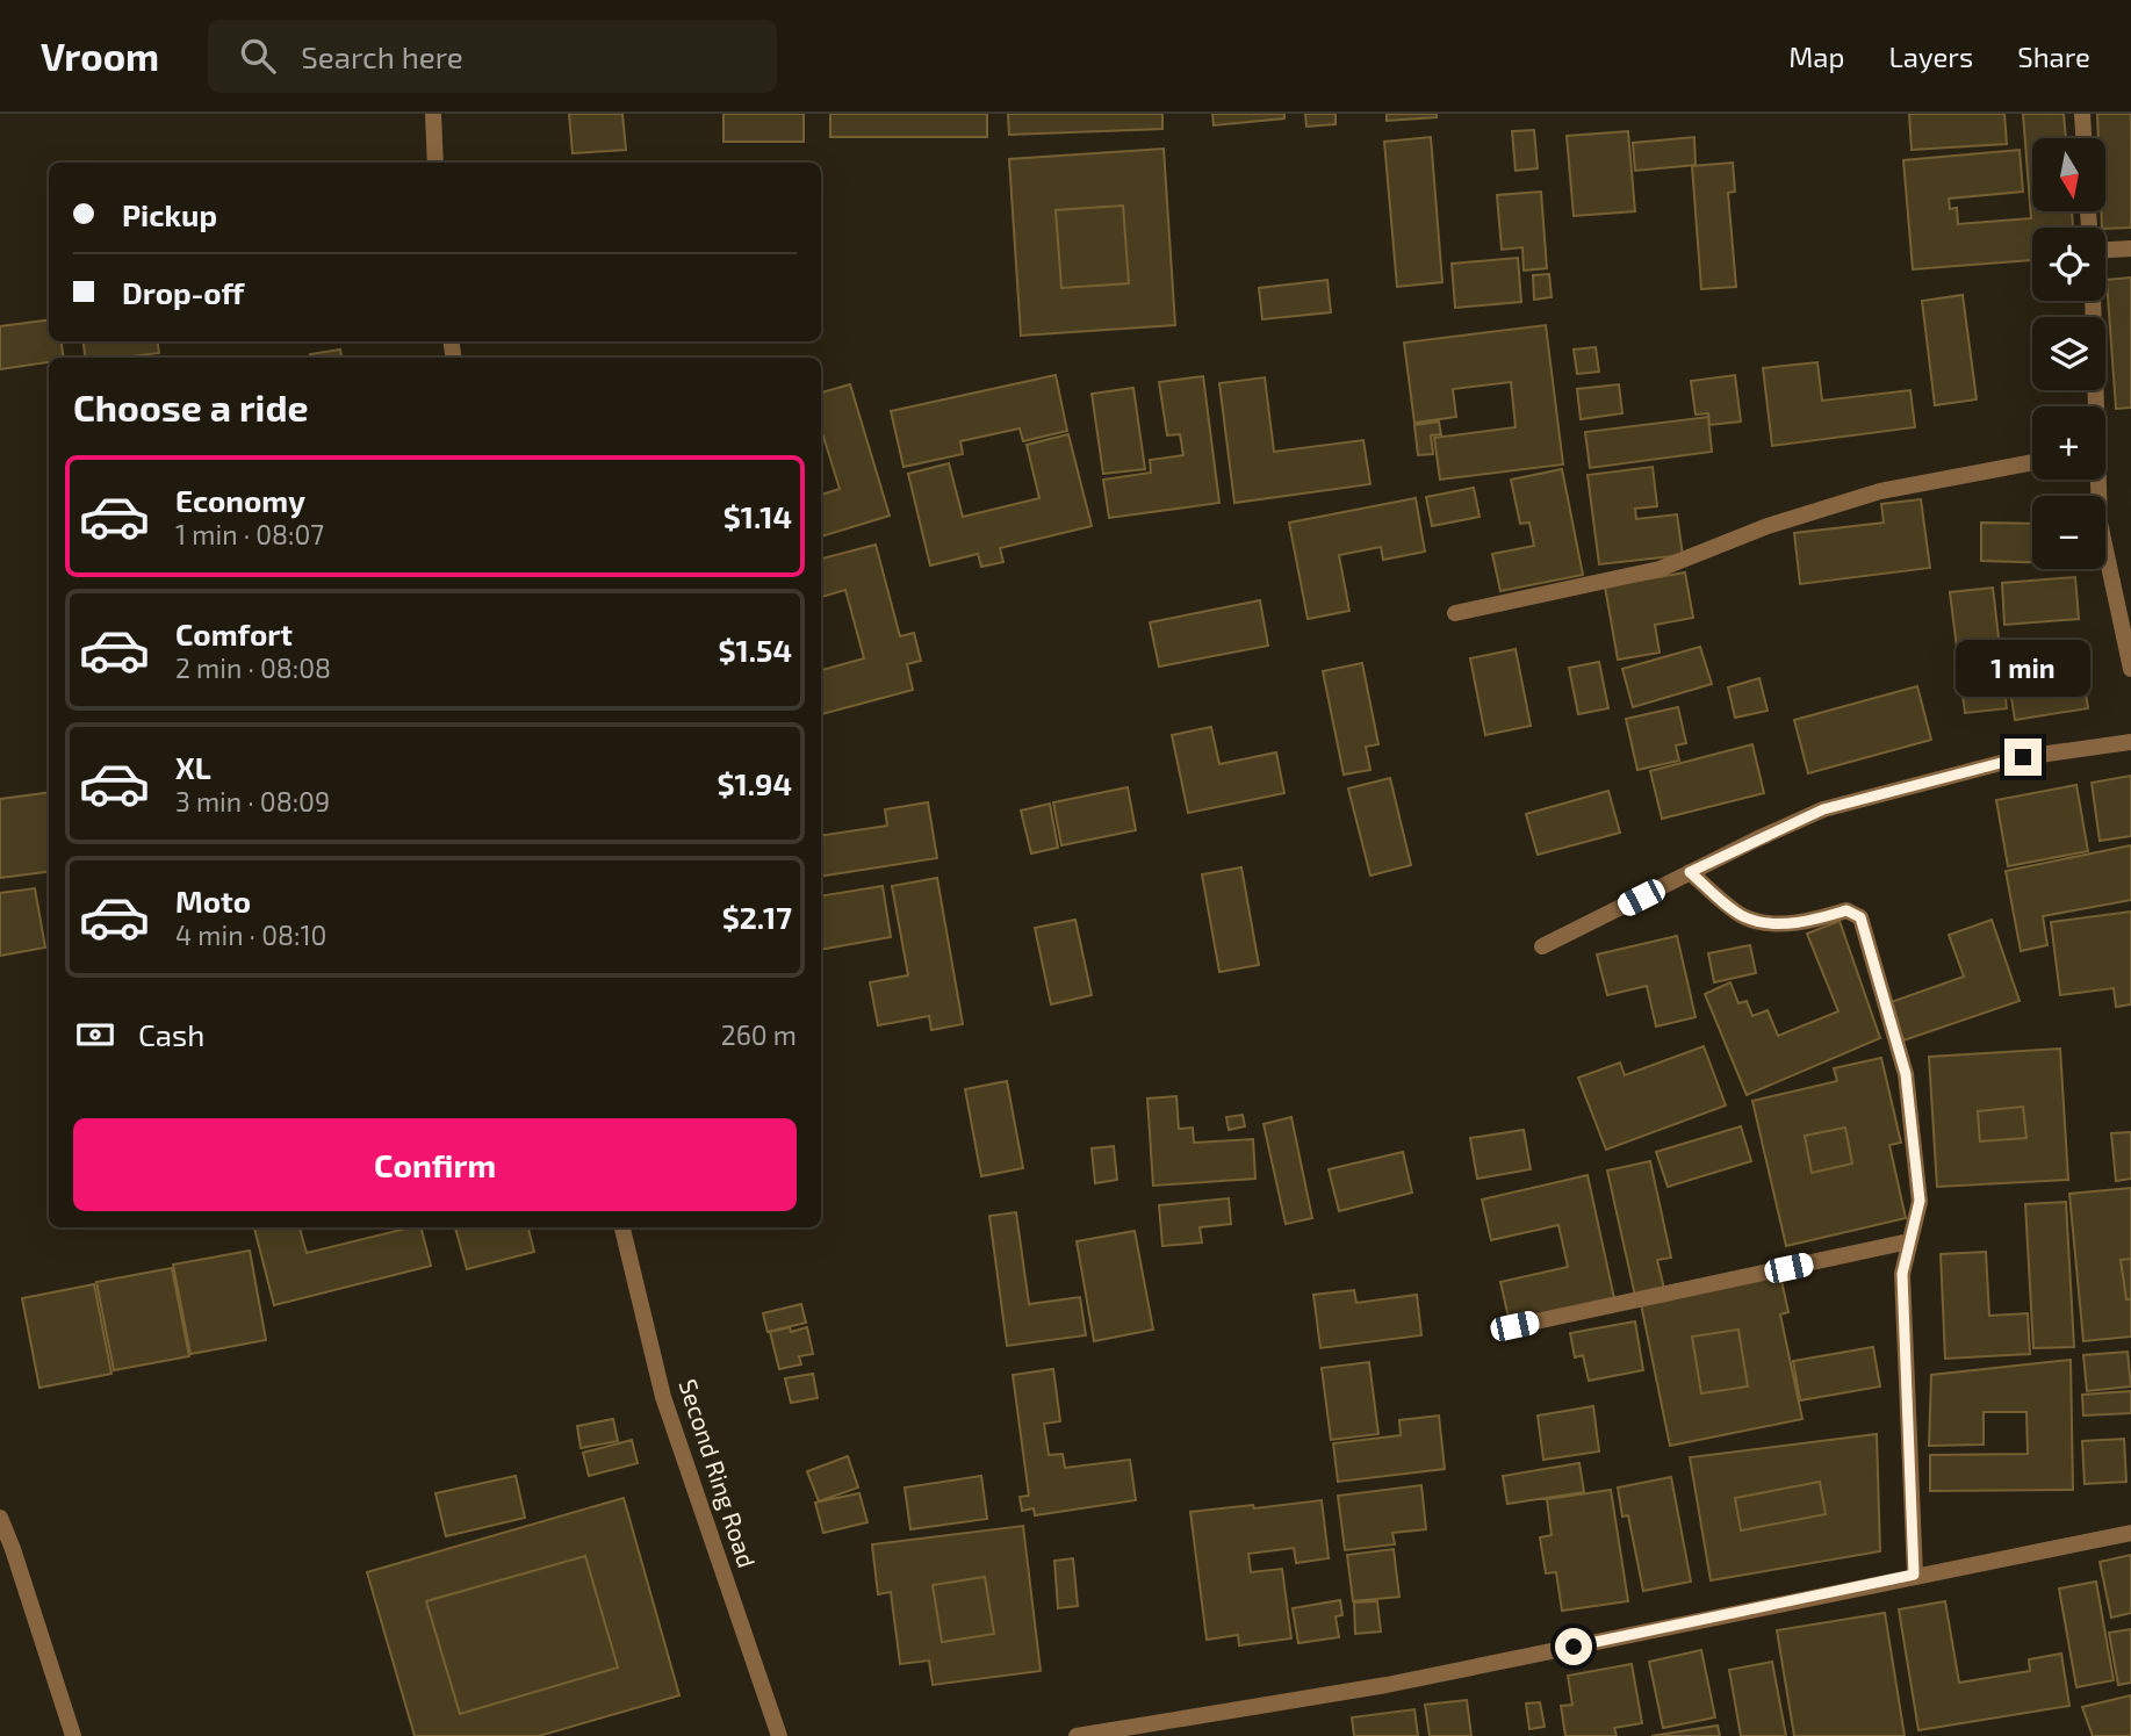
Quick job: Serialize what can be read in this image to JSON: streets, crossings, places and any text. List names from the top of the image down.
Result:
{
  "streets": {
    "street": ["Second Ring Road"]
  },
  "north": "bottom",
  "page": {
    "header": "Vroom",
    "search": "Search here",
    "nav": ["Map", "Layers", "Share"],
    "map_buttons": ["+", "−"],
    "banner": ["Pickup", "Drop-off"],
    "heading": "Choose a ride",
    "list": [
      {
        "name": "Economy",
        "note": "1 min · 08:07",
        "value": "$1.14"
      },
      {
        "name": "Comfort",
        "note": "2 min · 08:08",
        "value": "$1.54"
      },
      {
        "name": "XL",
        "note": "3 min · 08:09",
        "value": "$1.94"
      },
      {
        "name": "Moto",
        "note": "4 min · 08:10",
        "value": "$2.17"
      }
    ],
    "bubble": "1 min",
    "pay": ["Cash", "260 m"],
    "buttons": "Confirm"
  }
}
